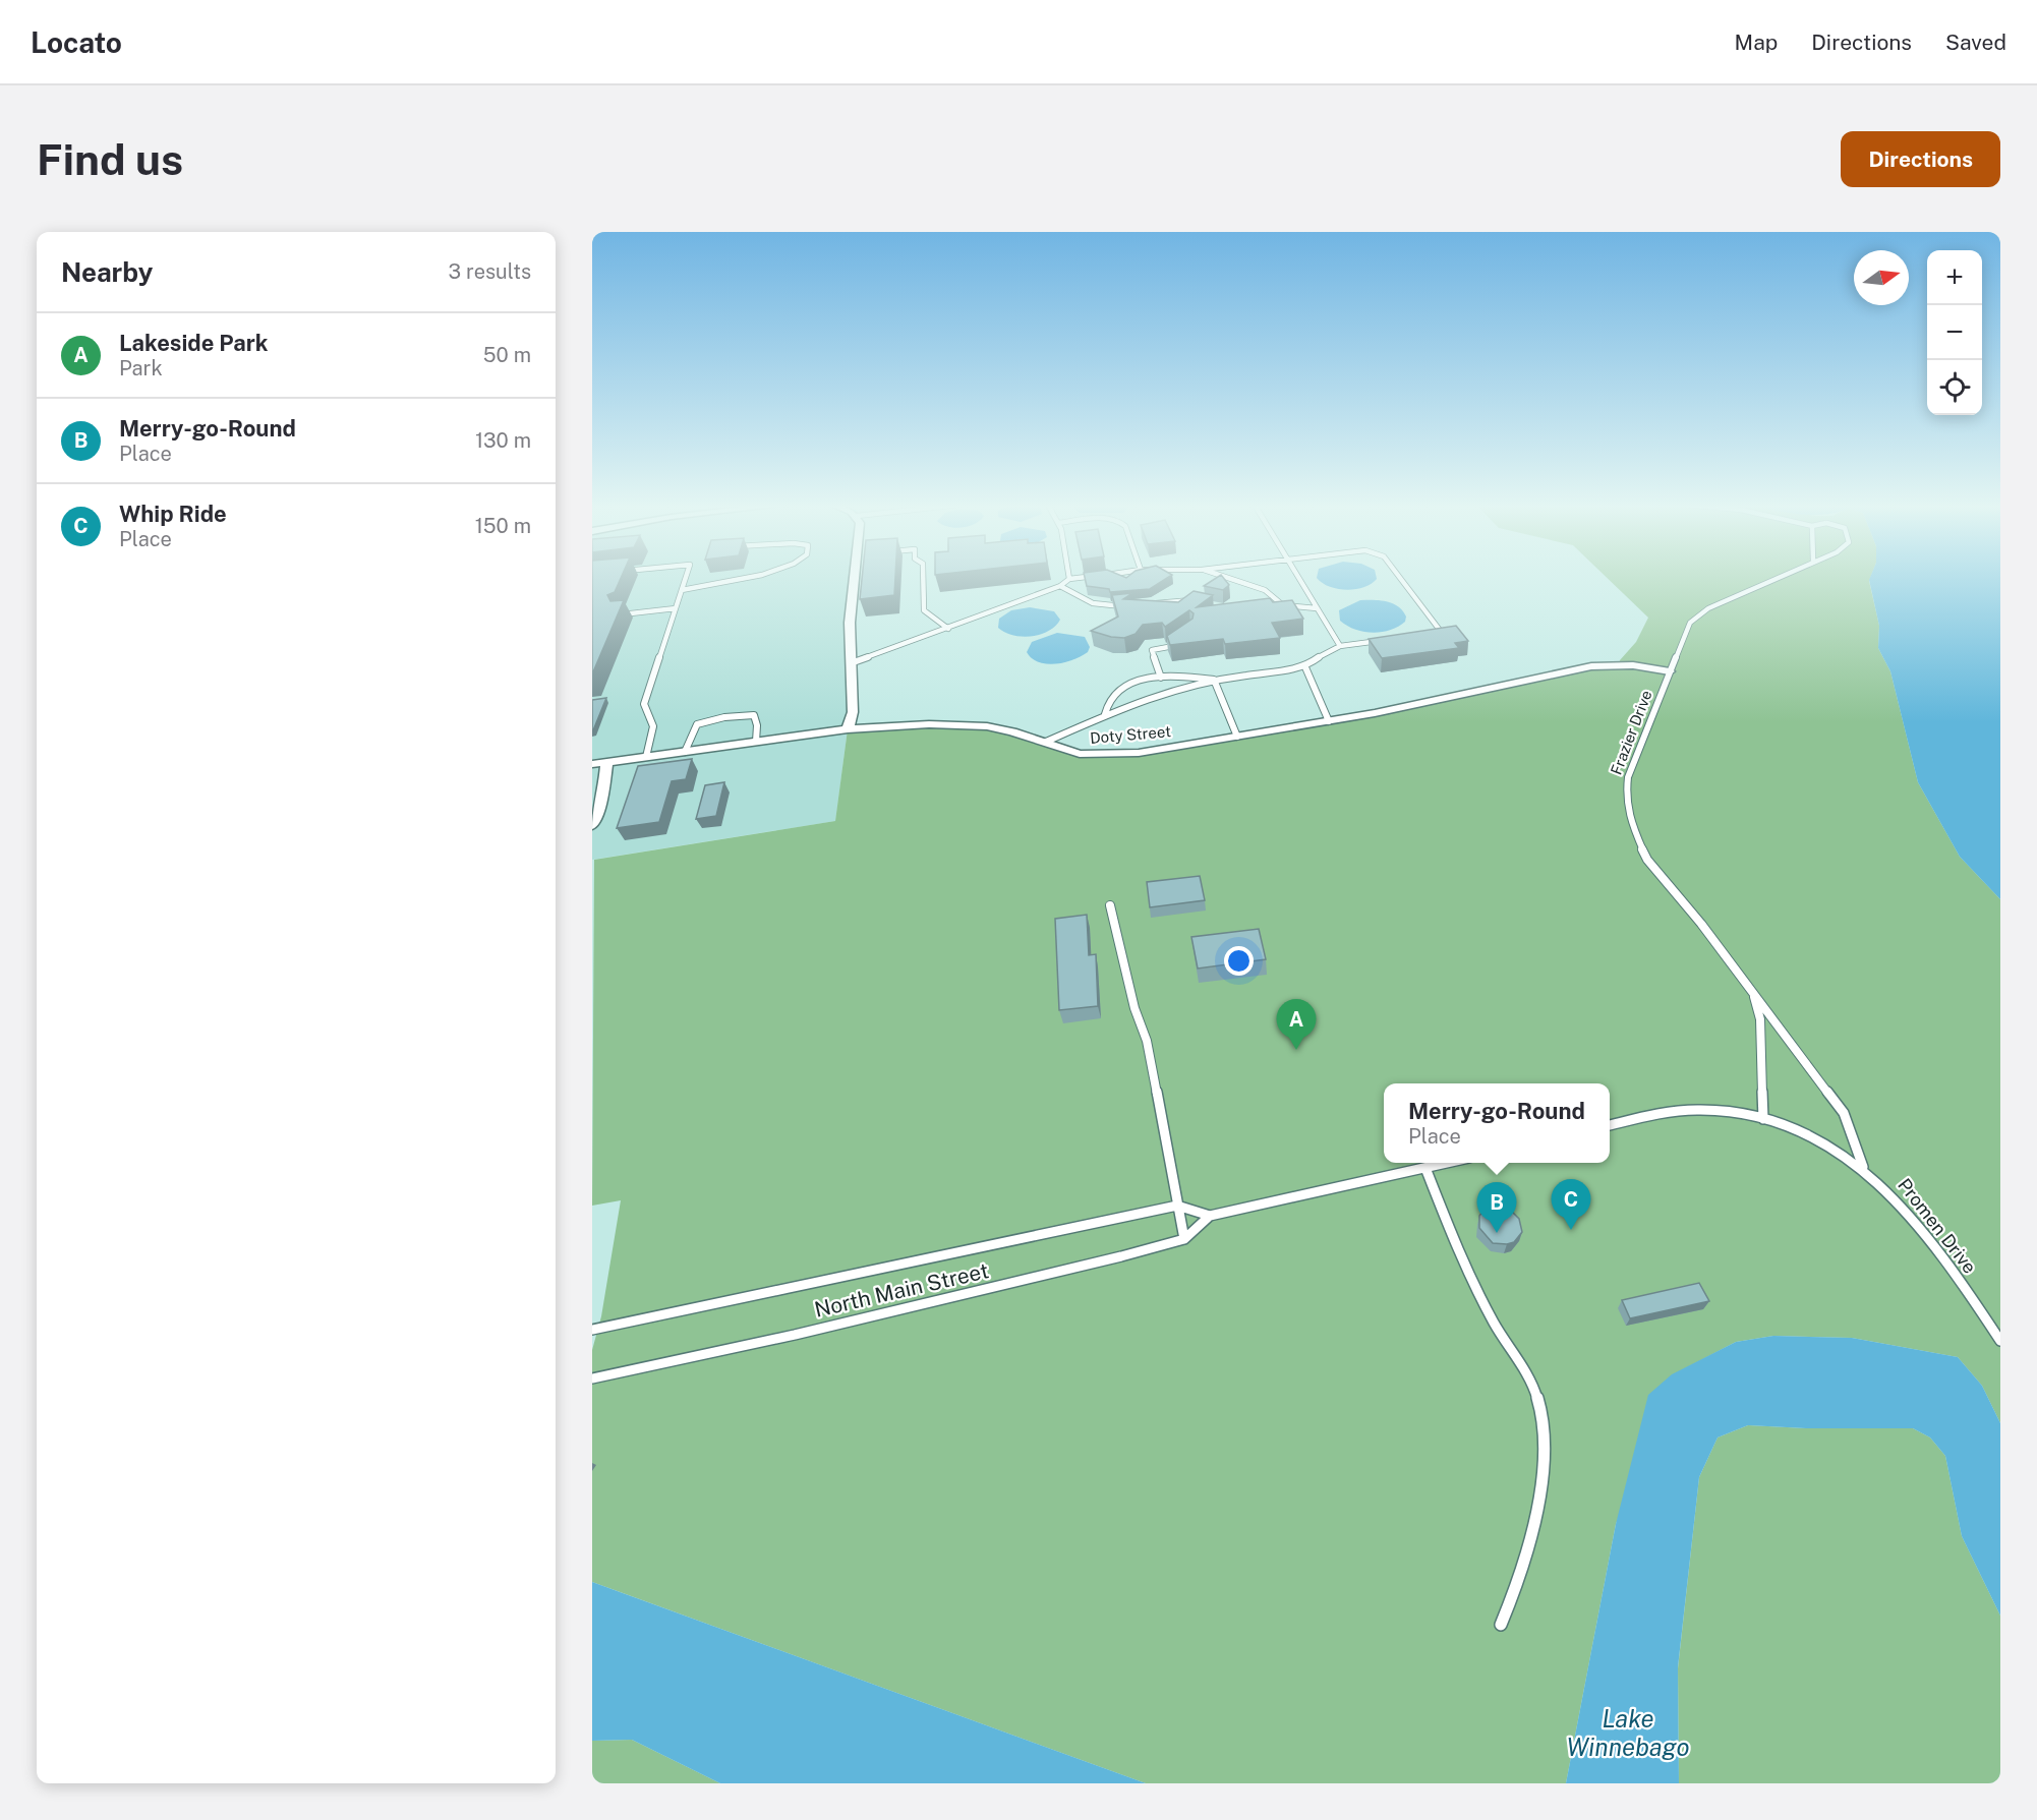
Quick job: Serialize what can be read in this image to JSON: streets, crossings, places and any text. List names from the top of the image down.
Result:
{
  "streets": {
    "street": ["Doty Street"],
    "lane": ["Frazier Drive", "Promen Drive", "North Main Street"]
  },
  "crossings": [
    ["Frazier Drive", "Doty Street"],
    ["Frazier Drive", "Promen Drive"]
  ],
  "water": ["Lake Winnebago"],
  "north": "right",
  "page": {
    "header": "Locato",
    "nav": ["Map", "Directions", "Saved"],
    "buttons": "Directions",
    "title": "Find us",
    "heading": ["Nearby", "3 results"],
    "map_buttons": ["+", "−"],
    "list": [
      {
        "mark": "A",
        "name": "Lakeside Park",
        "note": "Park",
        "value": "50 m"
      },
      {
        "mark": "B",
        "name": "Merry-go-Round",
        "note": "Place",
        "value": "130 m"
      },
      {
        "mark": "C",
        "name": "Whip Ride",
        "note": "Place",
        "value": "150 m"
      }
    ],
    "pins": ["A", "C", "B"],
    "popup": ["Merry-go-Round", "Place"]
  }
}
